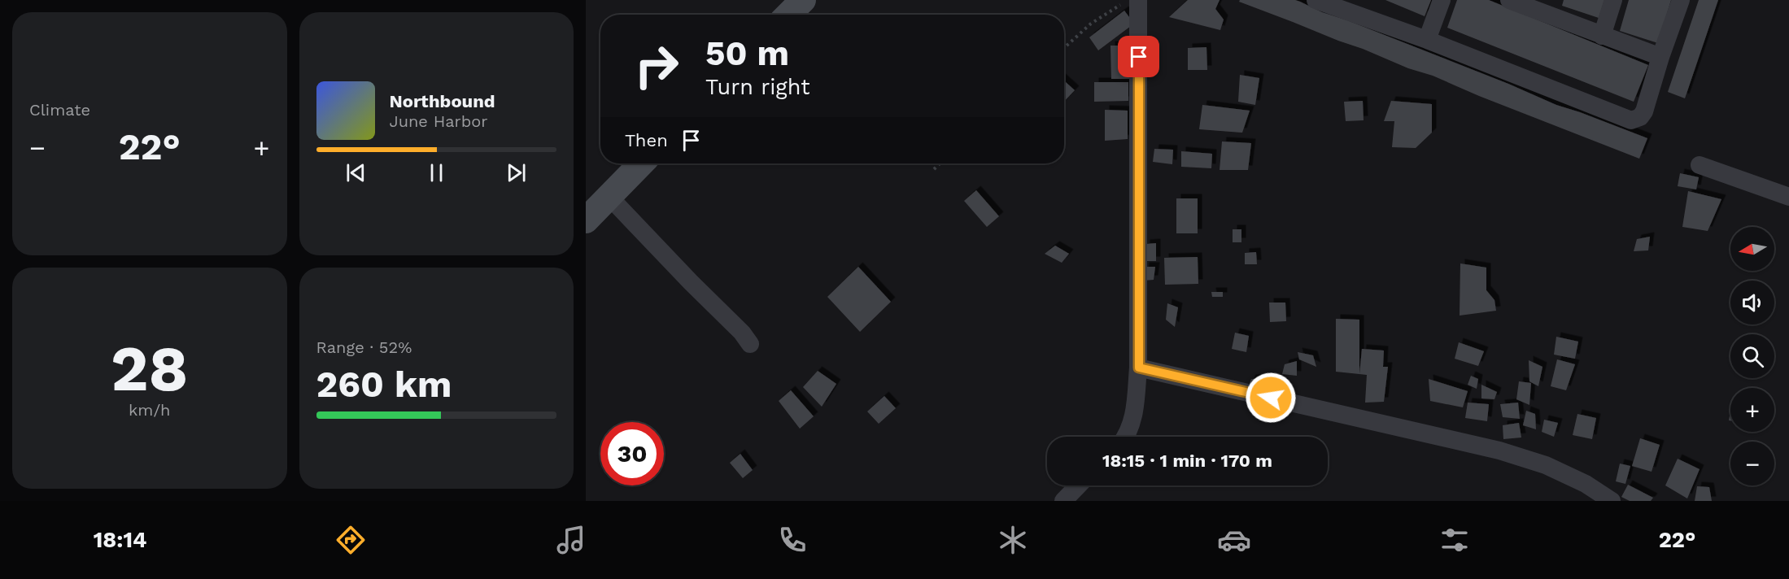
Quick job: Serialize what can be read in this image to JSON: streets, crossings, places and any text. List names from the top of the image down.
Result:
{
  "north": "left",
  "page": {
    "tile": [
      "Climate",
      ["28", "km/h"],
      ["Range · 52%", "260 km"]
    ],
    "turn": ["50 m", "Turn right"],
    "song": ["Northbound", "June Harbor"],
    "then": "Then",
    "heat": ["−", "22°", "+"],
    "map_buttons": ["+", "−"],
    "limit": "30",
    "trip": "18:15 · 1 min · 170 m",
    "tabs": ["18:14", "22°"]
  }
}
